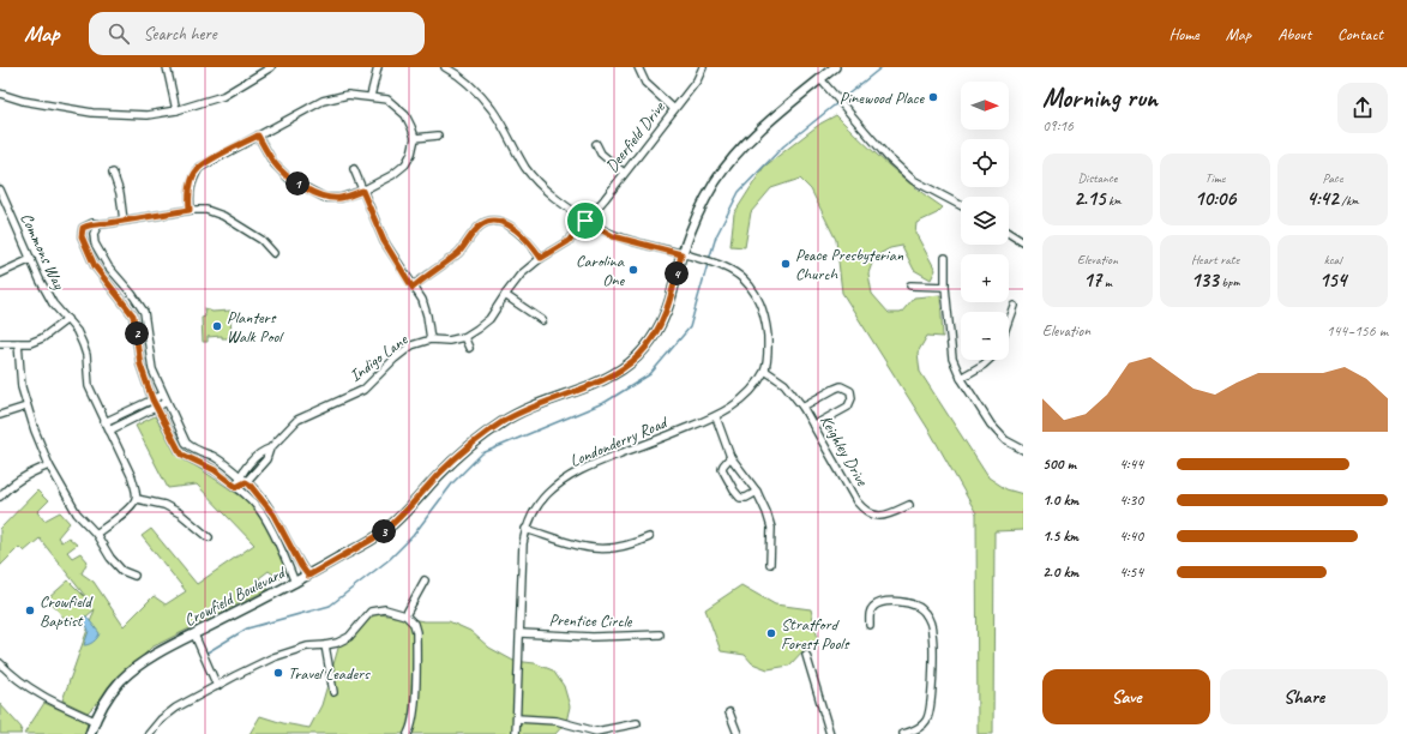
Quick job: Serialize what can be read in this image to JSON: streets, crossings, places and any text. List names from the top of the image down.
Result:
{
  "streets": {
    "main road": ["Crowfield Boulevard"],
    "street": [
      "Deerfield Drive",
      "Commons Way",
      "Indigo Lane",
      "Londonderry Road",
      "Keighley Drive",
      "Prentice Circle"
    ]
  },
  "crossings": [
    ["Deerfield Drive", "Indigo Lane"],
    ["Deerfield Drive", "Londonderry Road"],
    ["Indigo Lane", "Londonderry Road"],
    ["Londonderry Road", "Keighley Drive"],
    ["Londonderry Road", "Crowfield Boulevard"],
    ["Londonderry Road", "Prentice Circle"]
  ],
  "places": [
    "Pinewood Place",
    "Peace Presbyterian Church",
    "Carolina One",
    "Planters Walk Pool",
    "Crowfield Baptist",
    "Stratford Forest Pools",
    "Travel Leaders"
  ],
  "north": "right",
  "page": {
    "header": "Map",
    "search": "Search here",
    "nav": [
      "Home",
      "Map",
      "About",
      "Contact"
    ],
    "heading": ["Morning run", "09:16"],
    "map_buttons": ["+", "−"],
    "stats": [
      ["Distance", "2.15 km"],
      ["Time", "10:06"],
      ["Pace", "4:42 /km"],
      ["Elevation", "17 m"],
      ["Heart rate", "133 bpm"],
      ["kcal", "154"]
    ],
    "pins": [
      "1",
      "4",
      "2",
      "3"
    ],
    "chart": ["Elevation", "144–156 m"],
    "list": [
      {
        "name": "500 m",
        "note": "4:44"
      },
      {
        "name": "1.0 km",
        "note": "4:30"
      },
      {
        "name": "1.5 km",
        "note": "4:40"
      },
      {
        "name": "2.0 km",
        "note": "4:54"
      }
    ],
    "buttons": ["Save", "Share"]
  }
}
